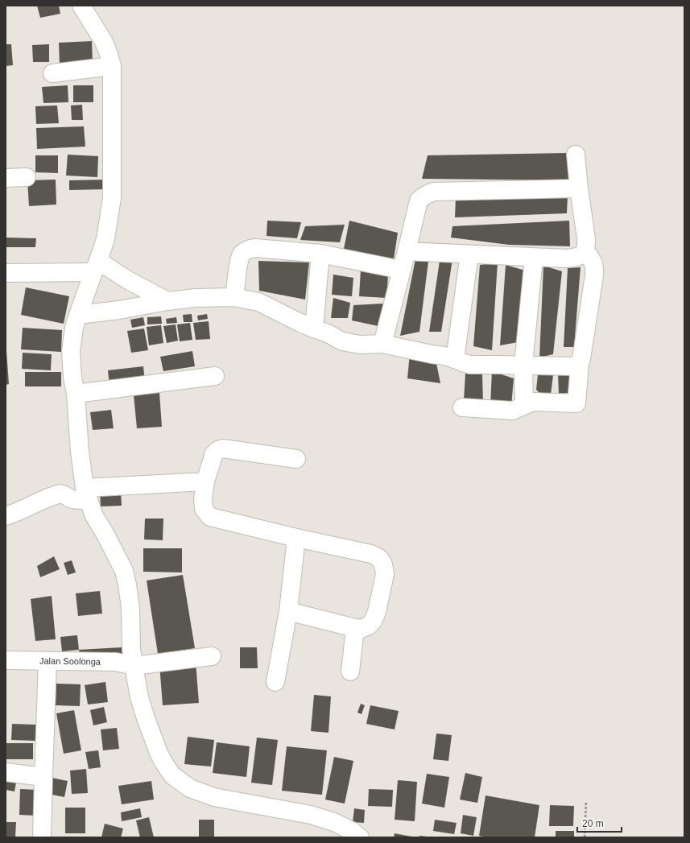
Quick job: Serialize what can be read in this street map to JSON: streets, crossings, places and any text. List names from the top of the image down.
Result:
{
  "streets": {
    "street": ["Jalan Soolonga"]
  },
  "scale_bar": "20 m"
}
